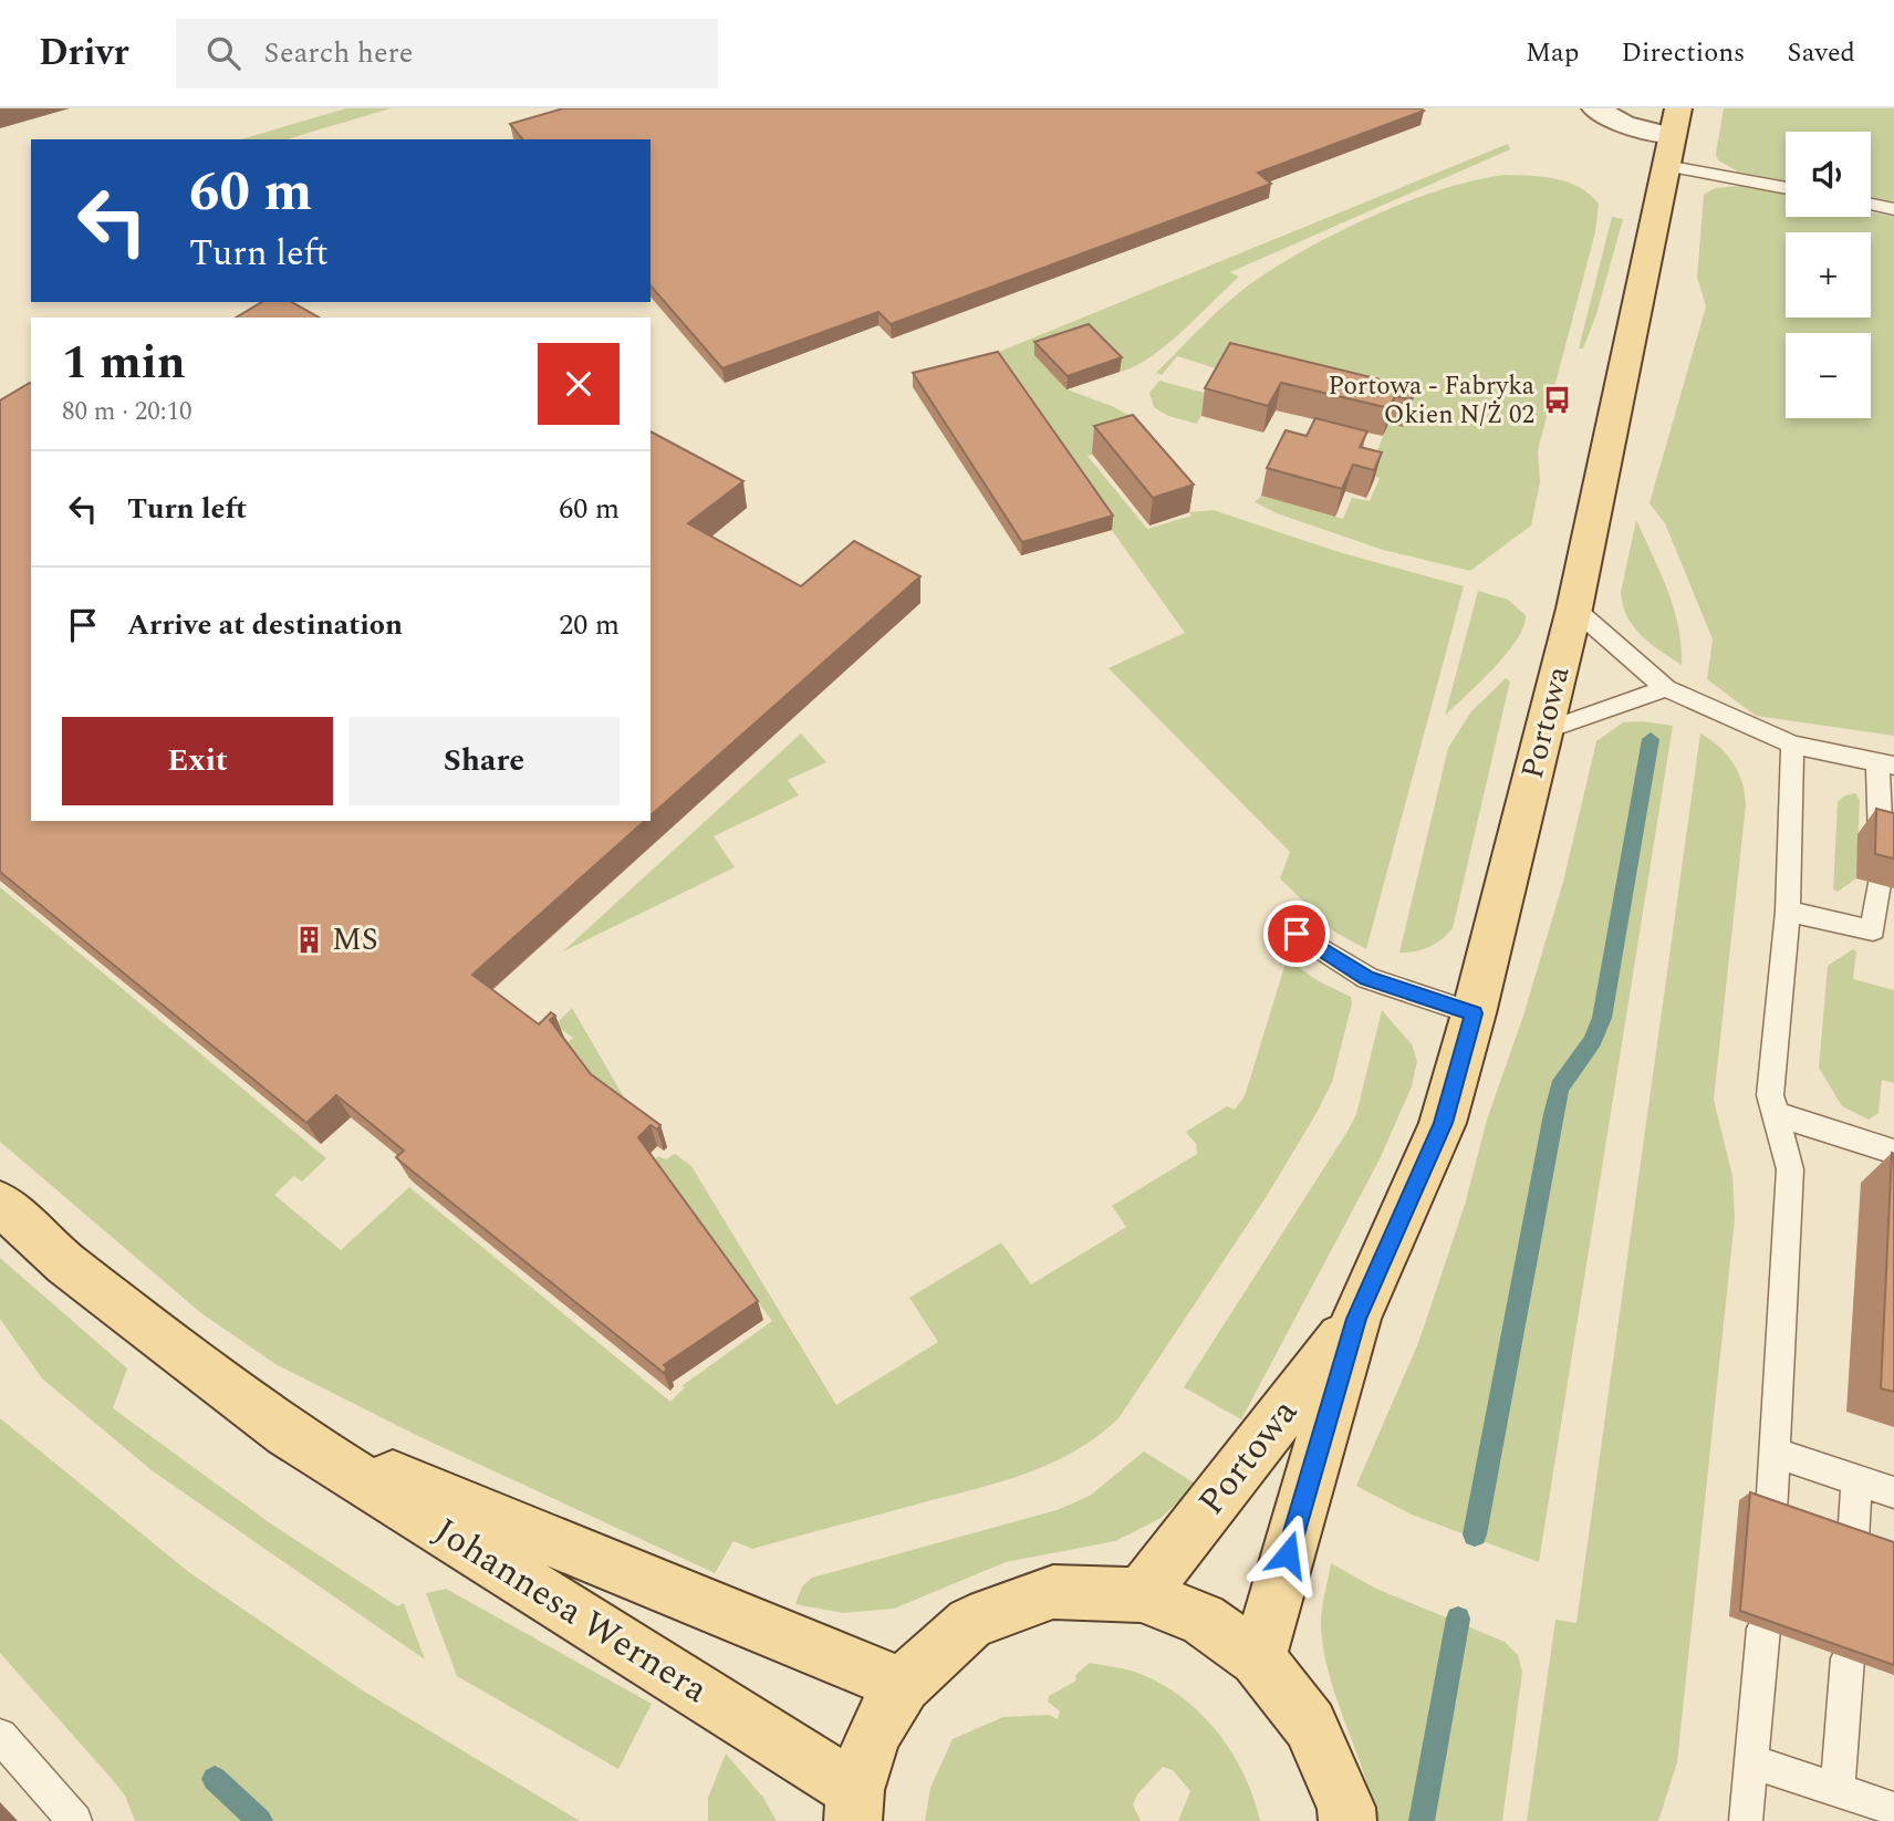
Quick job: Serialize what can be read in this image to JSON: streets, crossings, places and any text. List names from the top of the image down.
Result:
{
  "streets": {
    "main road": ["Portowa", "Johannesa Wernera"]
  },
  "places": {
    "bus stop": ["Portowa - Fabryka Okien N/Ż 02"],
    "building": ["MS"]
  },
  "page": {
    "header": "Drivr",
    "search": "Search here",
    "nav": ["Map", "Directions", "Saved"],
    "map_buttons": ["+", "−"],
    "turn": ["60 m", "Turn left"],
    "heading": ["1 min", "80 m · 20:10"],
    "list": [
      {
        "name": "Turn left",
        "value": "60 m"
      },
      {
        "name": "Arrive at destination",
        "value": "20 m"
      }
    ],
    "buttons": ["Exit", "Share"]
  }
}
